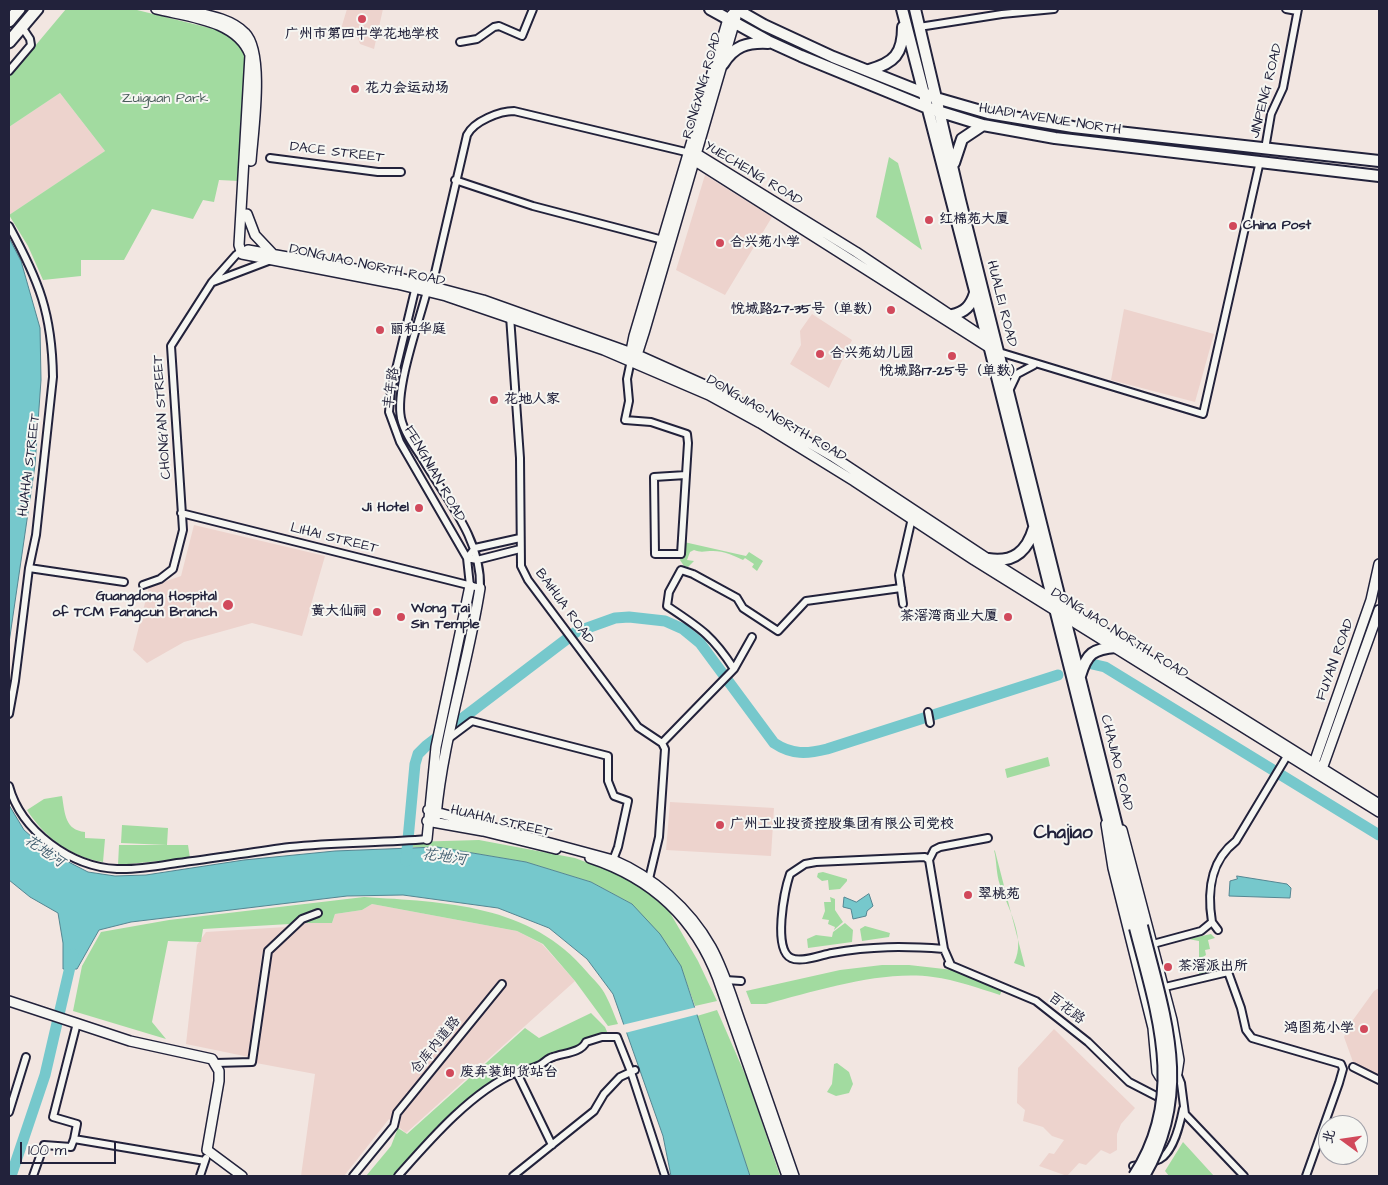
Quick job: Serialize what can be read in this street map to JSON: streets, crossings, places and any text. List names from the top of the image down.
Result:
{
  "streets": {
    "main road": ["HUADI AVENUE NORTH", "HUALEI ROAD", "CHAJIAO ROAD"],
    "street": [
      "RONGXING ROAD",
      "JINPENG ROAD",
      "DACE STREET",
      "YUECHENG ROAD",
      "DONGJIAO NORTH ROAD",
      "丰年路",
      "CHONG'AN STREET",
      "HUAHAI STREET",
      "FENGNIAN ROAD",
      "LIHAI STREET",
      "BAIHUA ROAD",
      "FUYAN ROAD",
      "百花路",
      "仓库内道路"
    ]
  },
  "crossings": [
    ["RONGXING ROAD", "HUADI AVENUE NORTH"],
    ["RONGXING ROAD", "YUECHENG ROAD"],
    ["RONGXING ROAD", "DONGJIAO NORTH ROAD"],
    ["RONGXING ROAD", "丰年路"],
    ["JINPENG ROAD", "HUADI AVENUE NORTH"],
    ["HUADI AVENUE NORTH", "HUALEI ROAD"],
    ["YUECHENG ROAD", "HUALEI ROAD"],
    ["YUECHENG ROAD", "丰年路"],
    ["DONGJIAO NORTH ROAD", "HUALEI ROAD"],
    ["DONGJIAO NORTH ROAD", "丰年路"],
    ["DONGJIAO NORTH ROAD", "CHONG'AN STREET"],
    ["DONGJIAO NORTH ROAD", "FENGNIAN ROAD"],
    ["DONGJIAO NORTH ROAD", "BAIHUA ROAD"],
    ["DONGJIAO NORTH ROAD", "FUYAN ROAD"],
    ["DONGJIAO NORTH ROAD", "CHAJIAO ROAD"],
    ["HUALEI ROAD", "CHAJIAO ROAD"],
    ["丰年路", "LIHAI STREET"],
    ["CHONG'AN STREET", "LIHAI STREET"]
  ],
  "districts": ["Chajiao"],
  "water": ["花地河"],
  "parks": ["Zuiguan Park"],
  "places": [
    "广州市第四中学花地学校",
    "花力会运动场",
    "红棉苑大厦",
    "China Post",
    "合兴苑小学",
    "悦城路27-35号（单数）",
    "丽和华庭",
    "合兴苑幼儿园",
    "悦城路17-25号（单数）",
    "花地人家",
    "Ji Hotel",
    "Guangdong Hospital of TCM Fangcun Branch",
    "黄大仙祠",
    "Wong Tai Sin Temple",
    "茶滘湾商业大厦",
    "广州工业投资控股集团有限公司党校",
    "翠桃苑",
    "茶滘派出所",
    "鸿图苑小学",
    "废弃装卸货站台"
  ],
  "scale_bar": "100 m",
  "north": "left"
}
